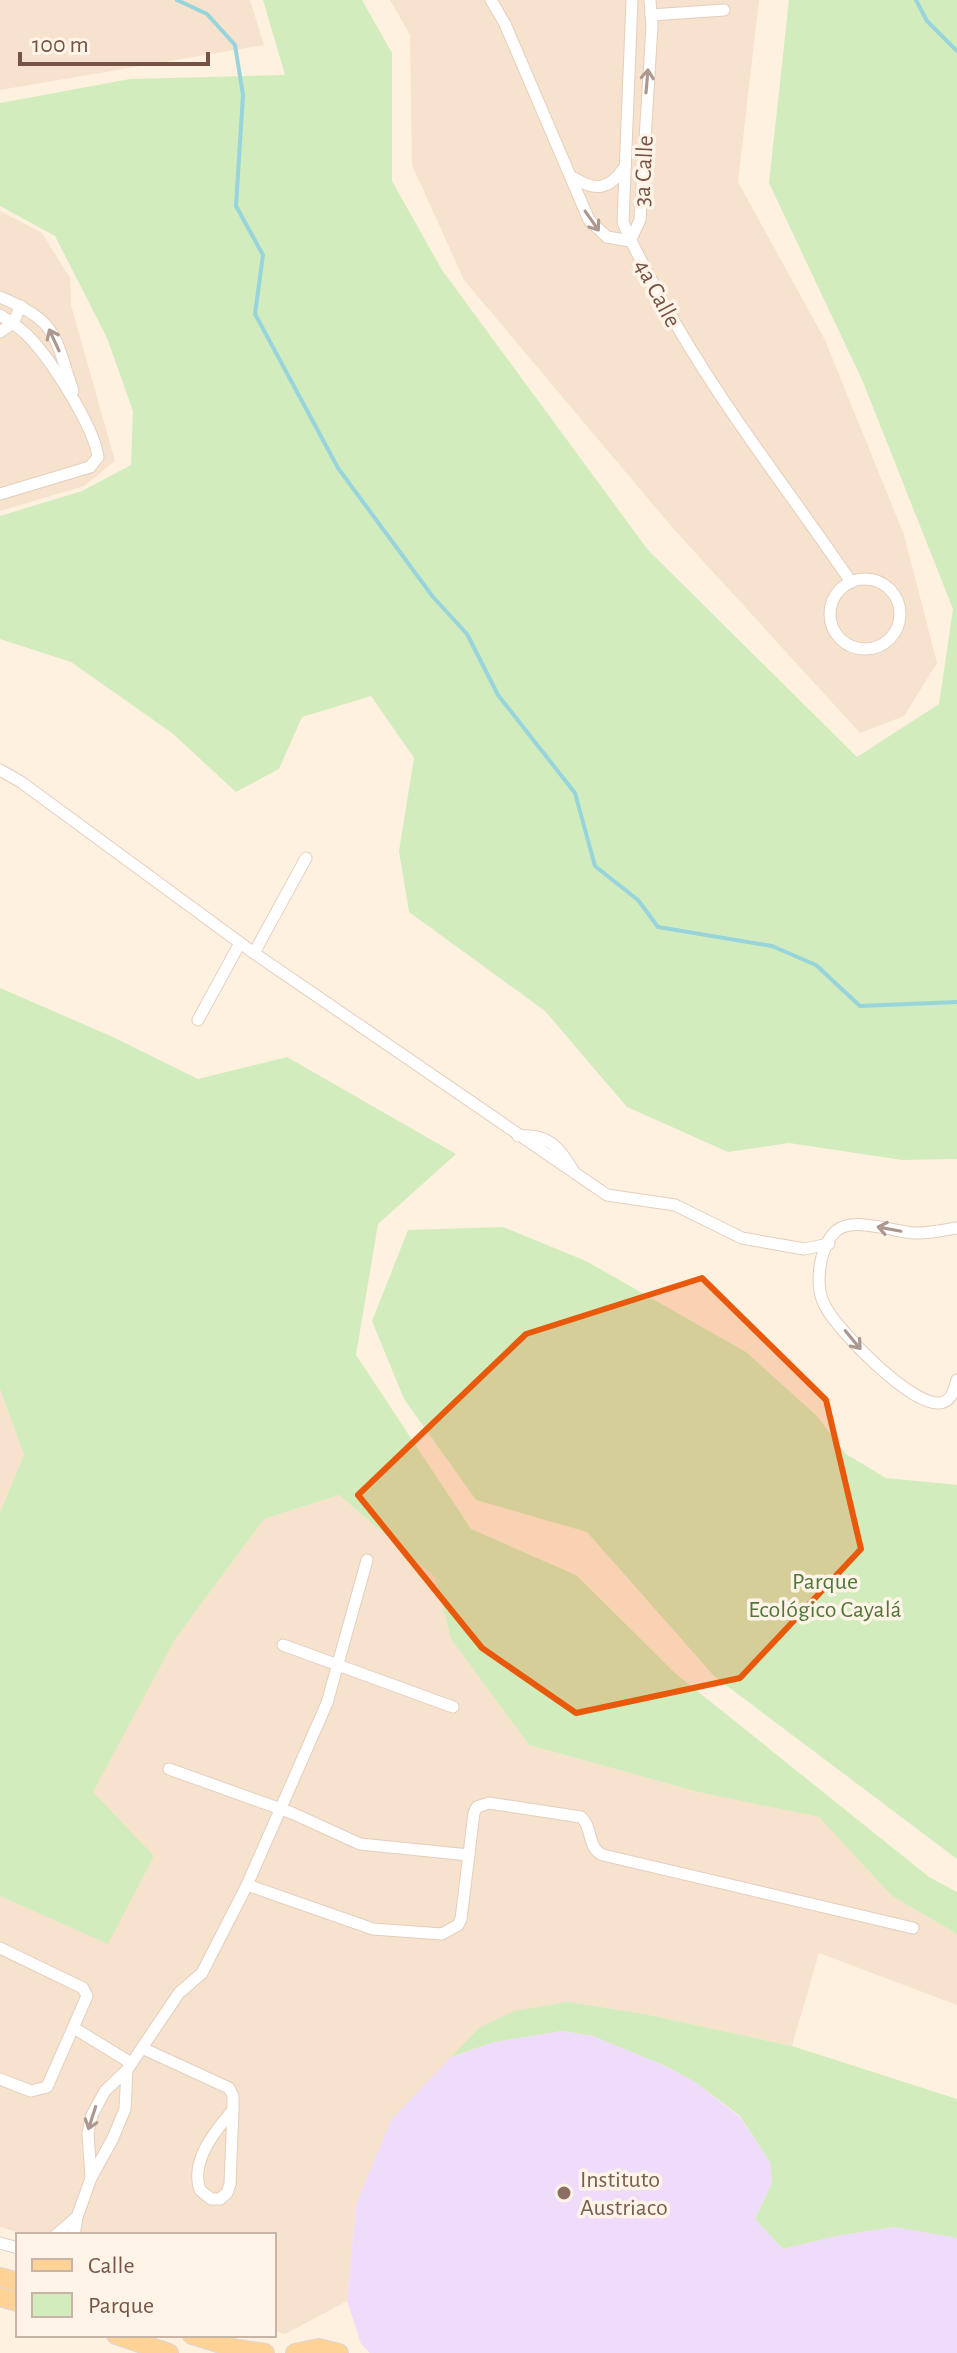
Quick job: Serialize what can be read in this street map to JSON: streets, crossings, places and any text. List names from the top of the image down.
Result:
{
  "streets": {
    "street": ["3a Calle", "4a Calle"]
  },
  "crossings": [
    ["3a Calle", "4a Calle"]
  ],
  "parks": ["Parque Ecológico Cayalá"],
  "places": ["Instituto Austriaco"],
  "legend": ["Calle", "Parque"],
  "scale_bar": "100 m"
}
